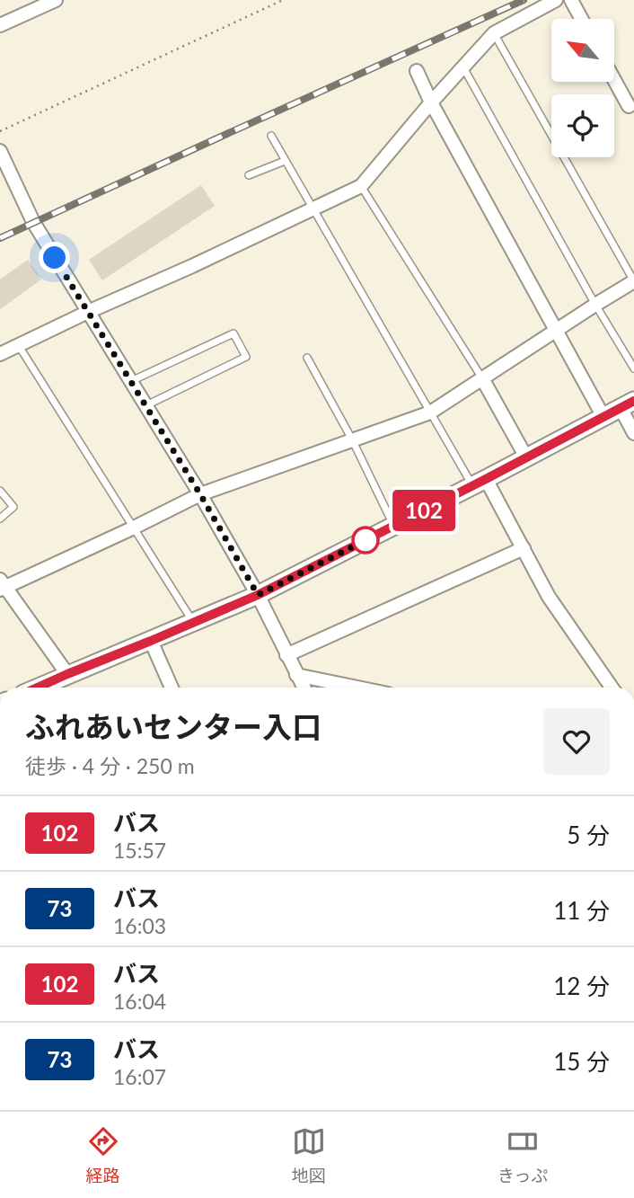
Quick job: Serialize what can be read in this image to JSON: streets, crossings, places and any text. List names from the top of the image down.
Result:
{
  "lines": ["bus line 102"],
  "north": "top left",
  "page": {
    "on_map": "102",
    "heading": ["ふれあいセンター入口", "徒歩 · 4 分 · 250 m"],
    "list": [
      {
        "mark": "102",
        "name": "バス",
        "note": "15:57",
        "value": "5 分"
      },
      {
        "mark": "73",
        "name": "バス",
        "note": "16:03",
        "value": "11 分"
      },
      {
        "mark": "102",
        "name": "バス",
        "note": "16:04",
        "value": "12 分"
      },
      {
        "mark": "73",
        "name": "バス",
        "note": "16:07",
        "value": "15 分"
      }
    ],
    "tabs": ["経路", "地図", "きっぷ"]
  }
}
